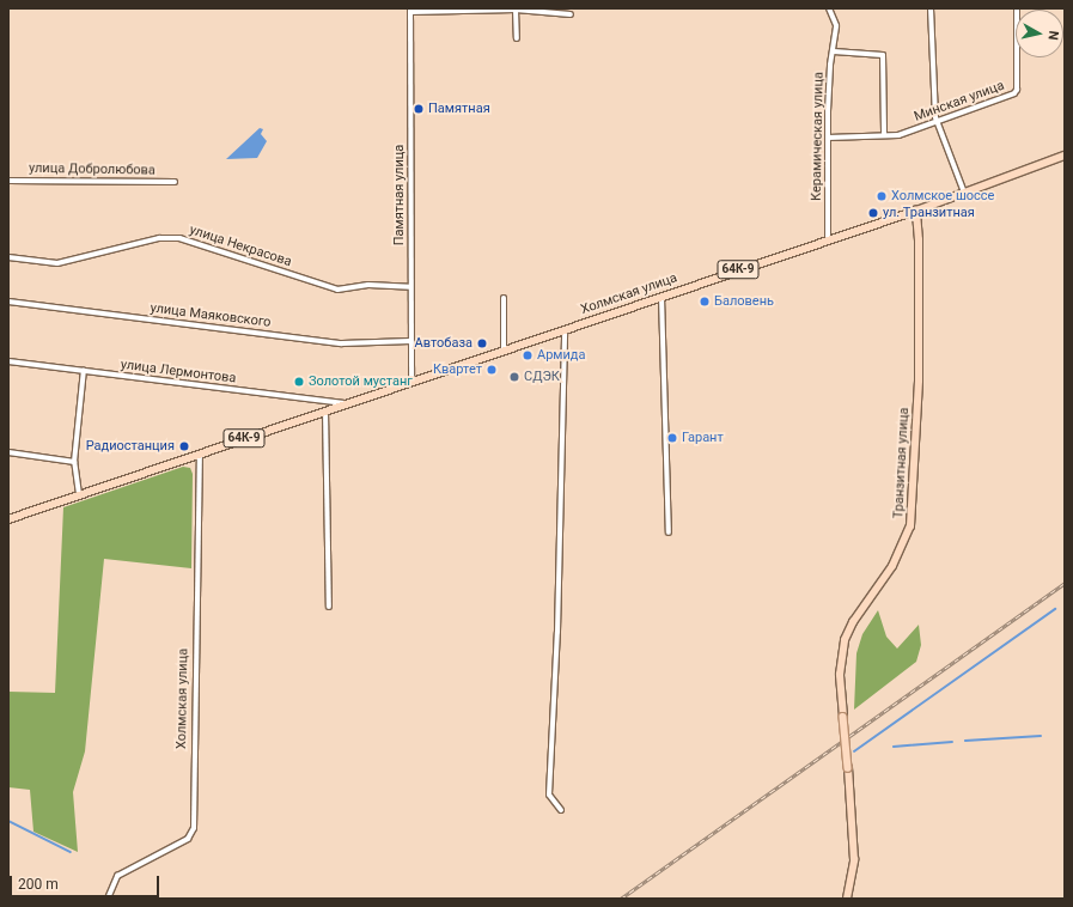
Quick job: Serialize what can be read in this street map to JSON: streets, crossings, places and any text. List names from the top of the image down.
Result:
{
  "streets": {
    "main road": ["64К-9", "Холмская улица", "Транзитная улица"],
    "street": [
      "Минская улица",
      "Керамическая улица",
      "улица Добролюбова",
      "Памятная улица",
      "улица Некрасова",
      "улица Маяковского",
      "улица Лермонтова"
    ]
  },
  "crossings": [
    ["Минская улица", "Керамическая улица"],
    ["Керамическая улица", "Холмская улица"],
    ["Памятная улица", "улица Некрасова"],
    ["Памятная улица", "Холмская улица"],
    ["Памятная улица", "улица Маяковского"],
    ["Холмская улица", "улица Лермонтова"],
    ["Холмская улица", "Транзитная улица"]
  ],
  "places": [
    "Памятная",
    "Холмское шоссе",
    "ул. Транзитная",
    "Баловень",
    "Автобаза",
    "Армида",
    "Квартет",
    "СДЭК",
    "Золотой мустанг",
    "Гарант",
    "Радиостанция"
  ],
  "scale_bar": "200 m",
  "north": "right"
}
